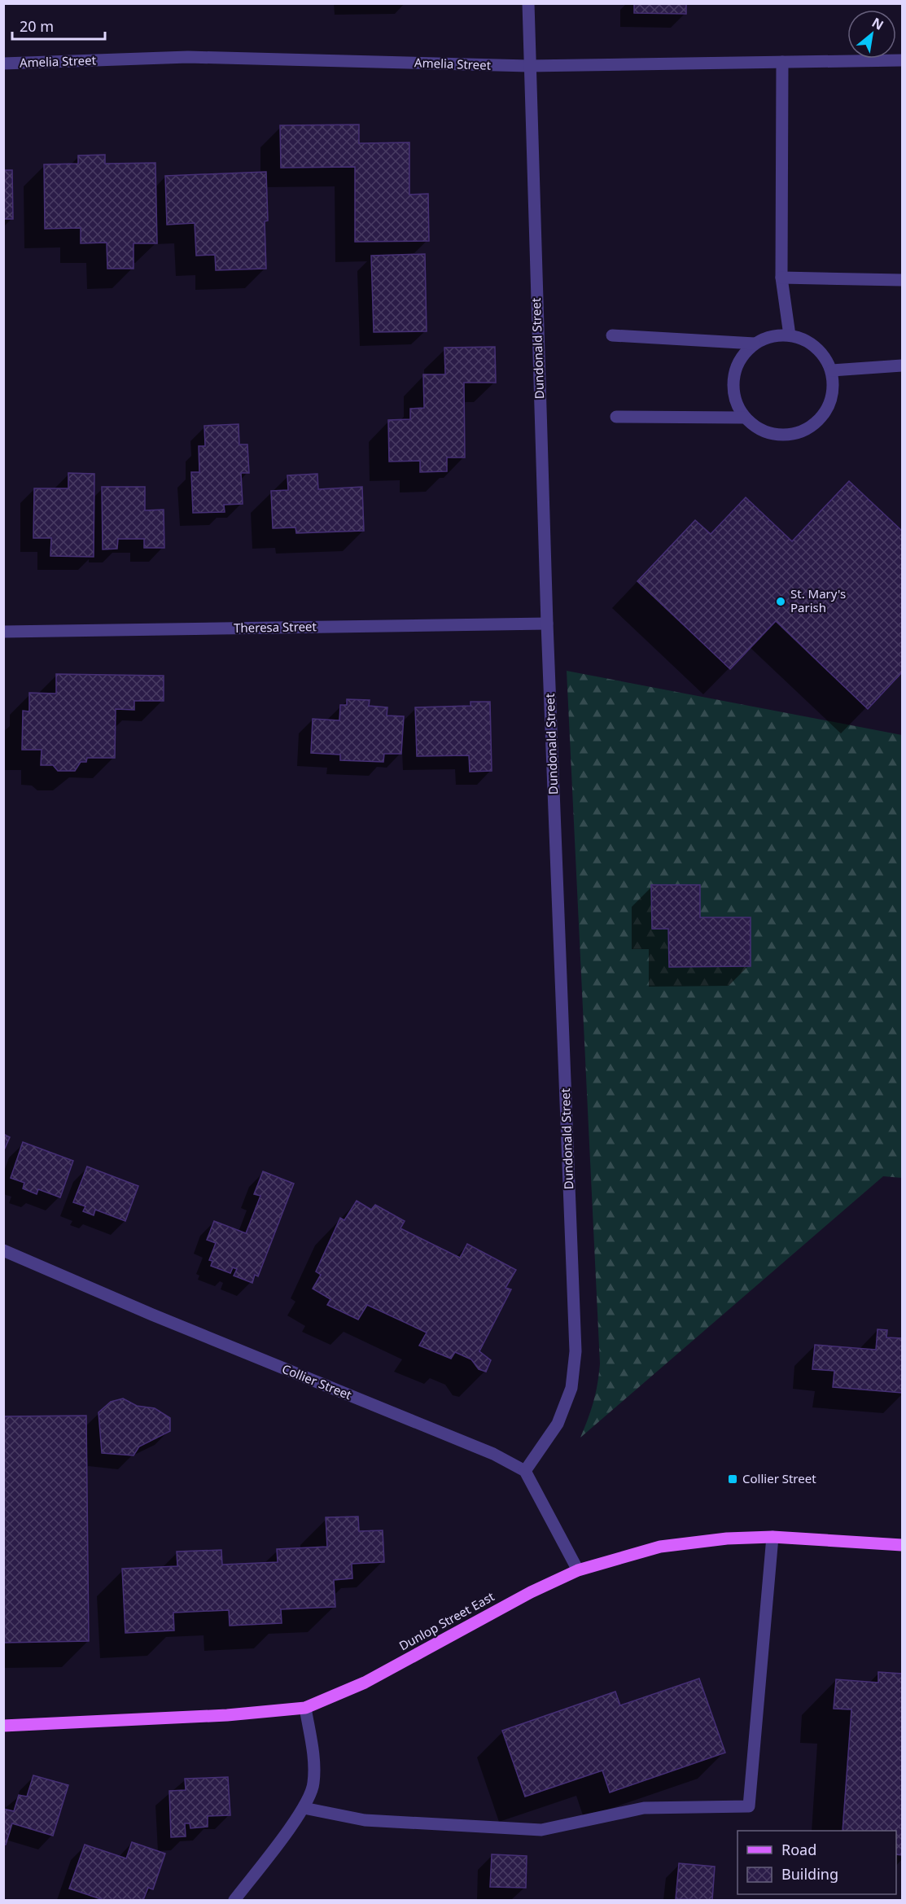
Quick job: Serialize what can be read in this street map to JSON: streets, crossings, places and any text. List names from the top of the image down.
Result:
{
  "streets": {
    "main road": ["Dunlop Street East"],
    "street": [
      "Amelia Street",
      "Dundonald Street",
      "Theresa Street",
      "Collier Street"
    ]
  },
  "crossings": [
    ["Amelia Street", "Dundonald Street"],
    ["Dundonald Street", "Theresa Street"],
    ["Dundonald Street", "Collier Street"]
  ],
  "places": {
    "other": ["St. Mary's Parish"],
    "transit": ["Collier Street"]
  },
  "legend": ["Road", "Building"],
  "scale_bar": "20 m",
  "north": "top right"
}
